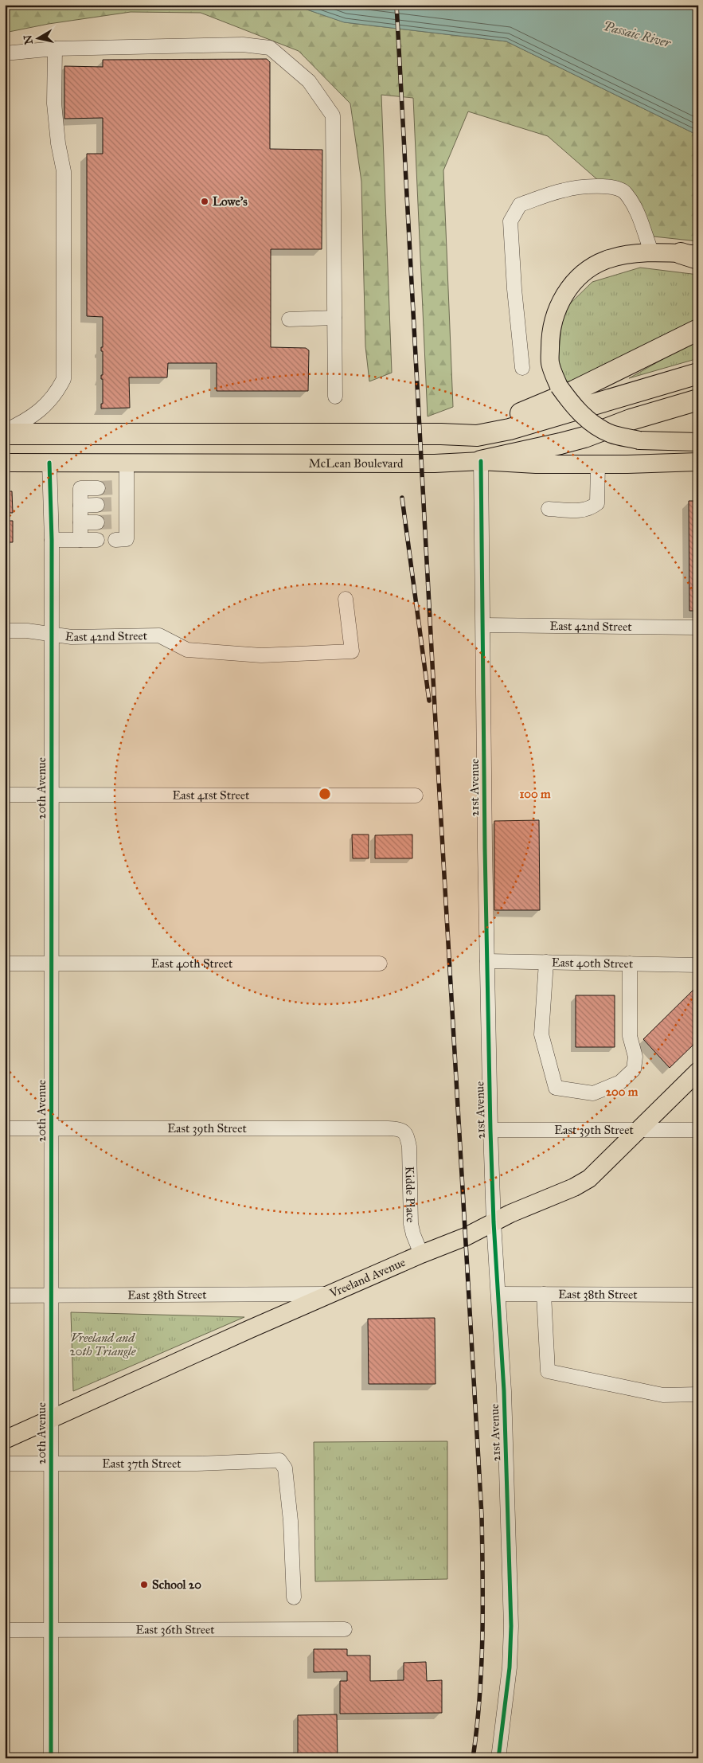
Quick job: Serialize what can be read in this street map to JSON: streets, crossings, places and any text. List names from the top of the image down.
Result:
{
  "streets": {
    "highway": ["McLean Boulevard"],
    "main road": ["Vreeland Avenue"],
    "street": [
      "East 42nd Street",
      "21st Avenue",
      "20th Avenue",
      "East 41st Street",
      "East 40th Street",
      "East 39th Street",
      "Kidde Place",
      "East 38th Street",
      "East 37th Street",
      "East 36th Street"
    ]
  },
  "crossings": [
    ["McLean Boulevard", "21st Avenue"],
    ["McLean Boulevard", "20th Avenue"],
    ["East 42nd Street", "21st Avenue"],
    ["East 42nd Street", "20th Avenue"],
    ["21st Avenue", "East 40th Street"],
    ["21st Avenue", "East 39th Street"],
    ["21st Avenue", "Vreeland Avenue"],
    ["21st Avenue", "East 38th Street"],
    ["20th Avenue", "East 41st Street"],
    ["20th Avenue", "East 40th Street"],
    ["20th Avenue", "East 39th Street"],
    ["20th Avenue", "Vreeland Avenue"],
    ["20th Avenue", "East 38th Street"],
    ["20th Avenue", "East 37th Street"],
    ["20th Avenue", "East 36th Street"],
    ["East 39th Street", "Kidde Place"],
    ["East 39th Street", "Vreeland Avenue"],
    ["Kidde Place", "Vreeland Avenue"],
    ["Vreeland Avenue", "East 38th Street"]
  ],
  "water": ["Passaic River"],
  "parks": ["Vreeland and 20th Triangle"],
  "places": ["Lowe's", "School 20"],
  "north": "left",
  "rings": ["100 m", "200 m"]
}
